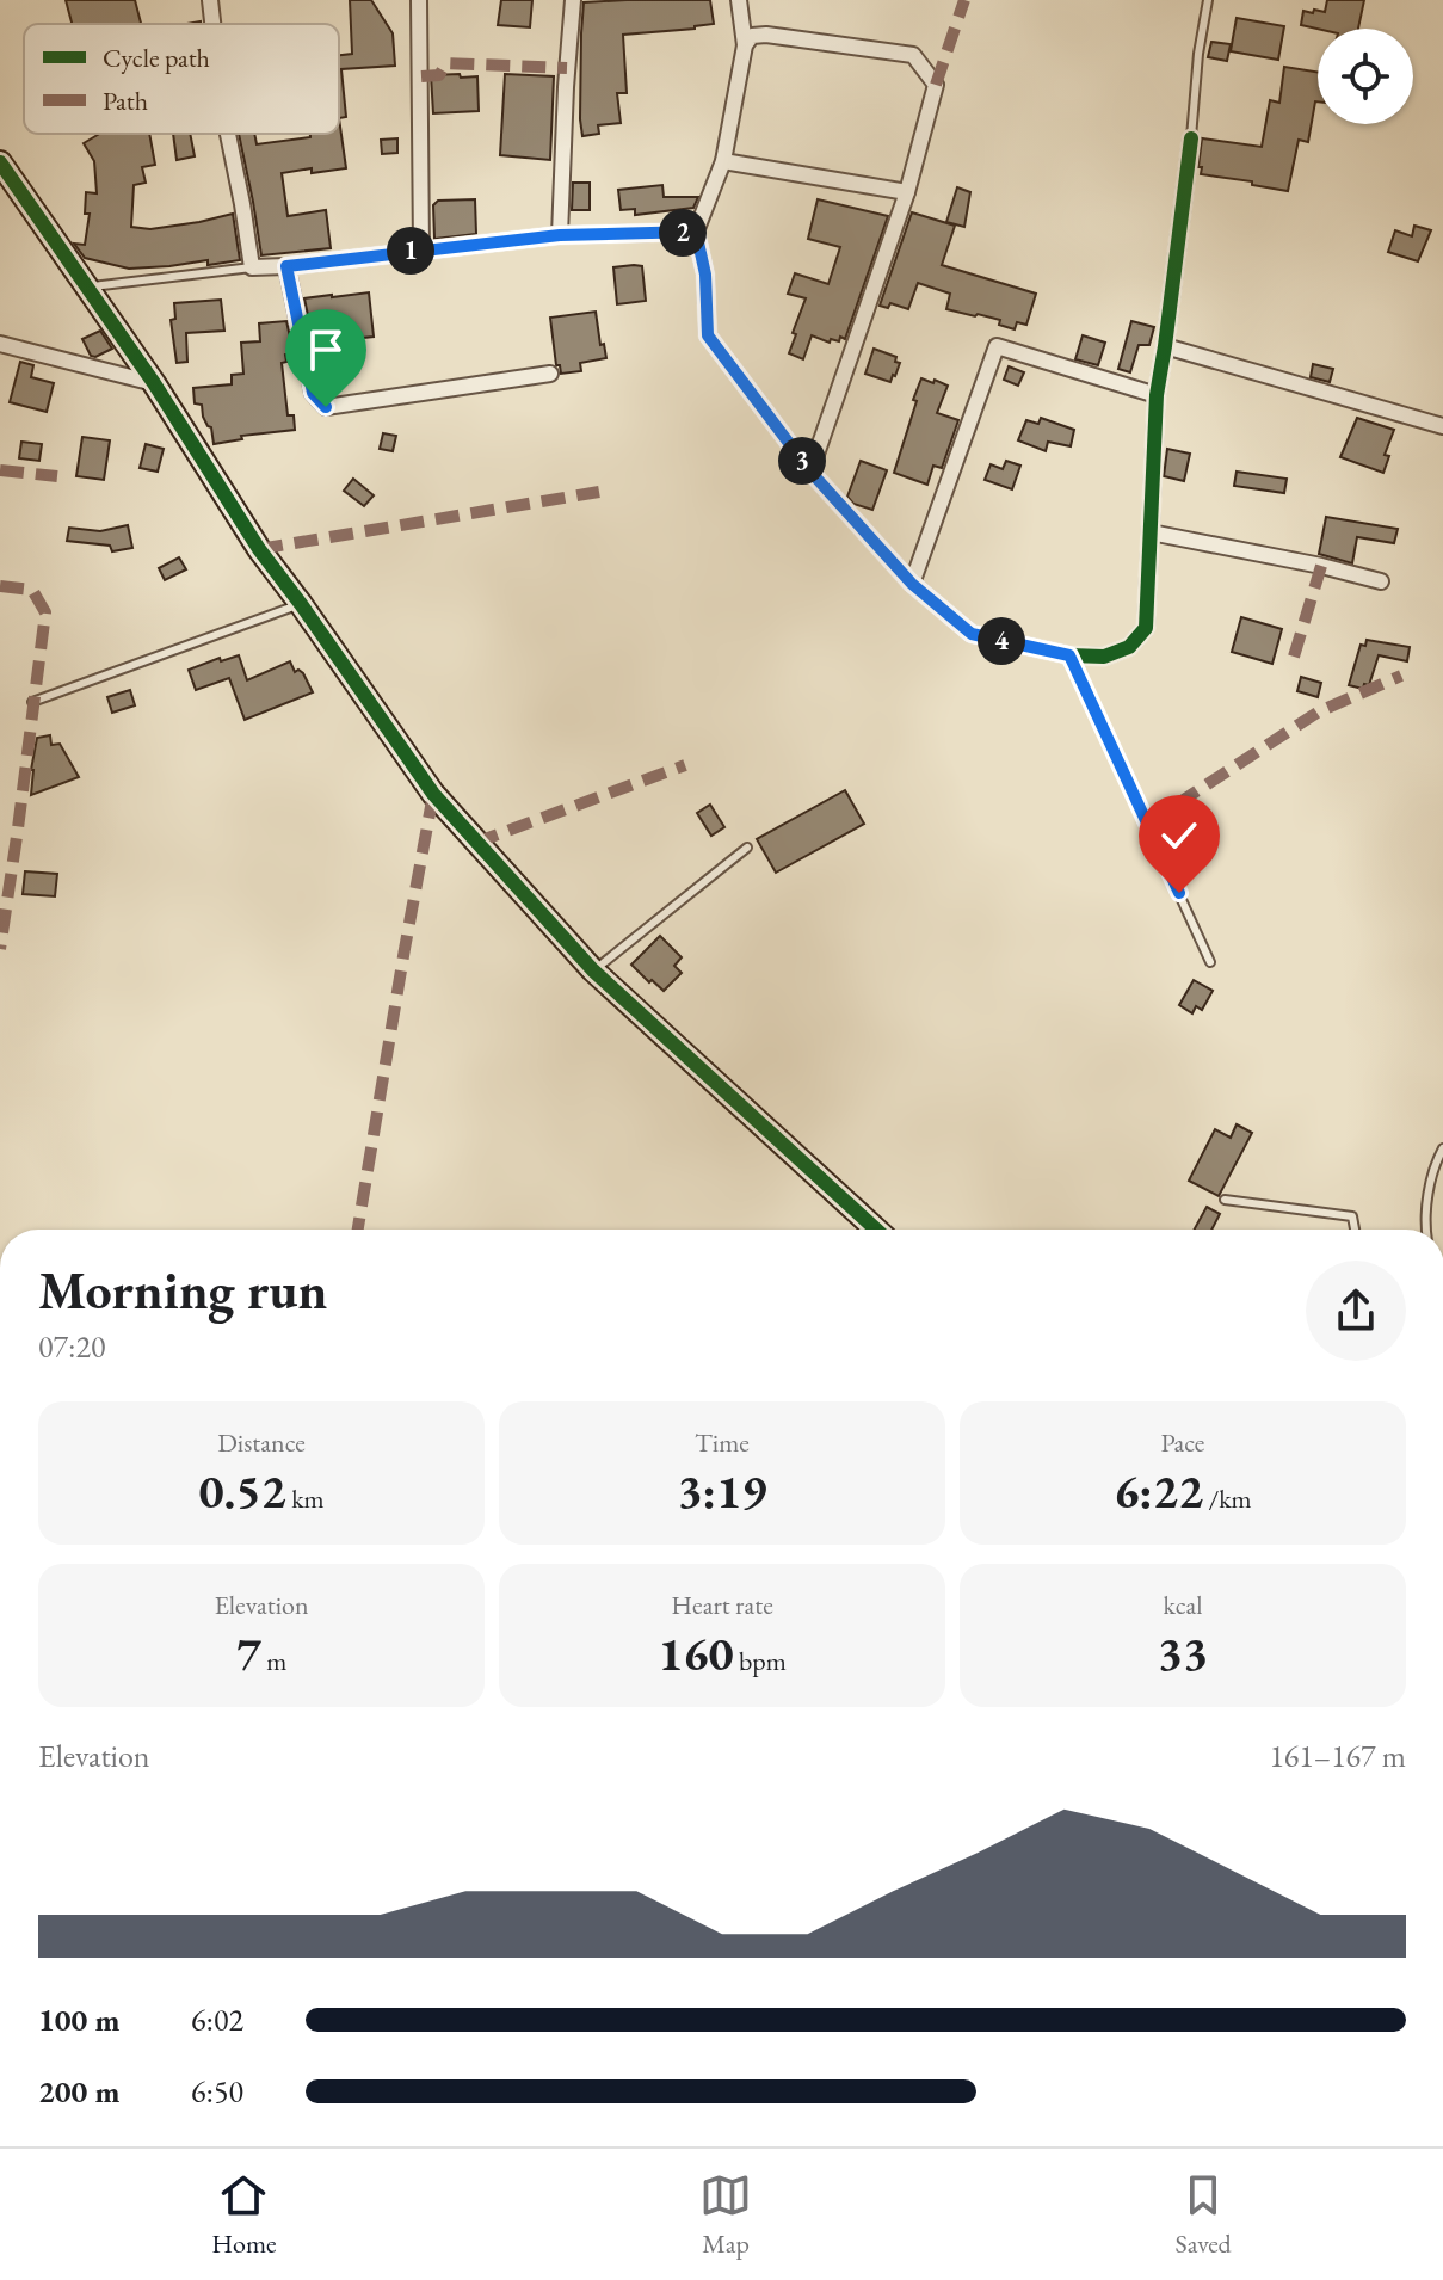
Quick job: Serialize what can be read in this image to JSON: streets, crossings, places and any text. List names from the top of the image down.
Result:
{
  "legend": ["Cycle path", "Path"],
  "page": {
    "pins": [
      "2",
      "1",
      "3",
      "4"
    ],
    "heading": ["Morning run", "07:20"],
    "stats": [
      ["Distance", "0.52 km"],
      ["Time", "3:19"],
      ["Pace", "6:22 /km"],
      ["Elevation", "7 m"],
      ["Heart rate", "160 bpm"],
      ["kcal", "33"]
    ],
    "chart": ["Elevation", "161–167 m"],
    "list": [
      {
        "name": "100 m",
        "note": "6:02"
      },
      {
        "name": "200 m",
        "note": "6:50"
      }
    ],
    "tabs": ["Home", "Map", "Saved"]
  }
}
